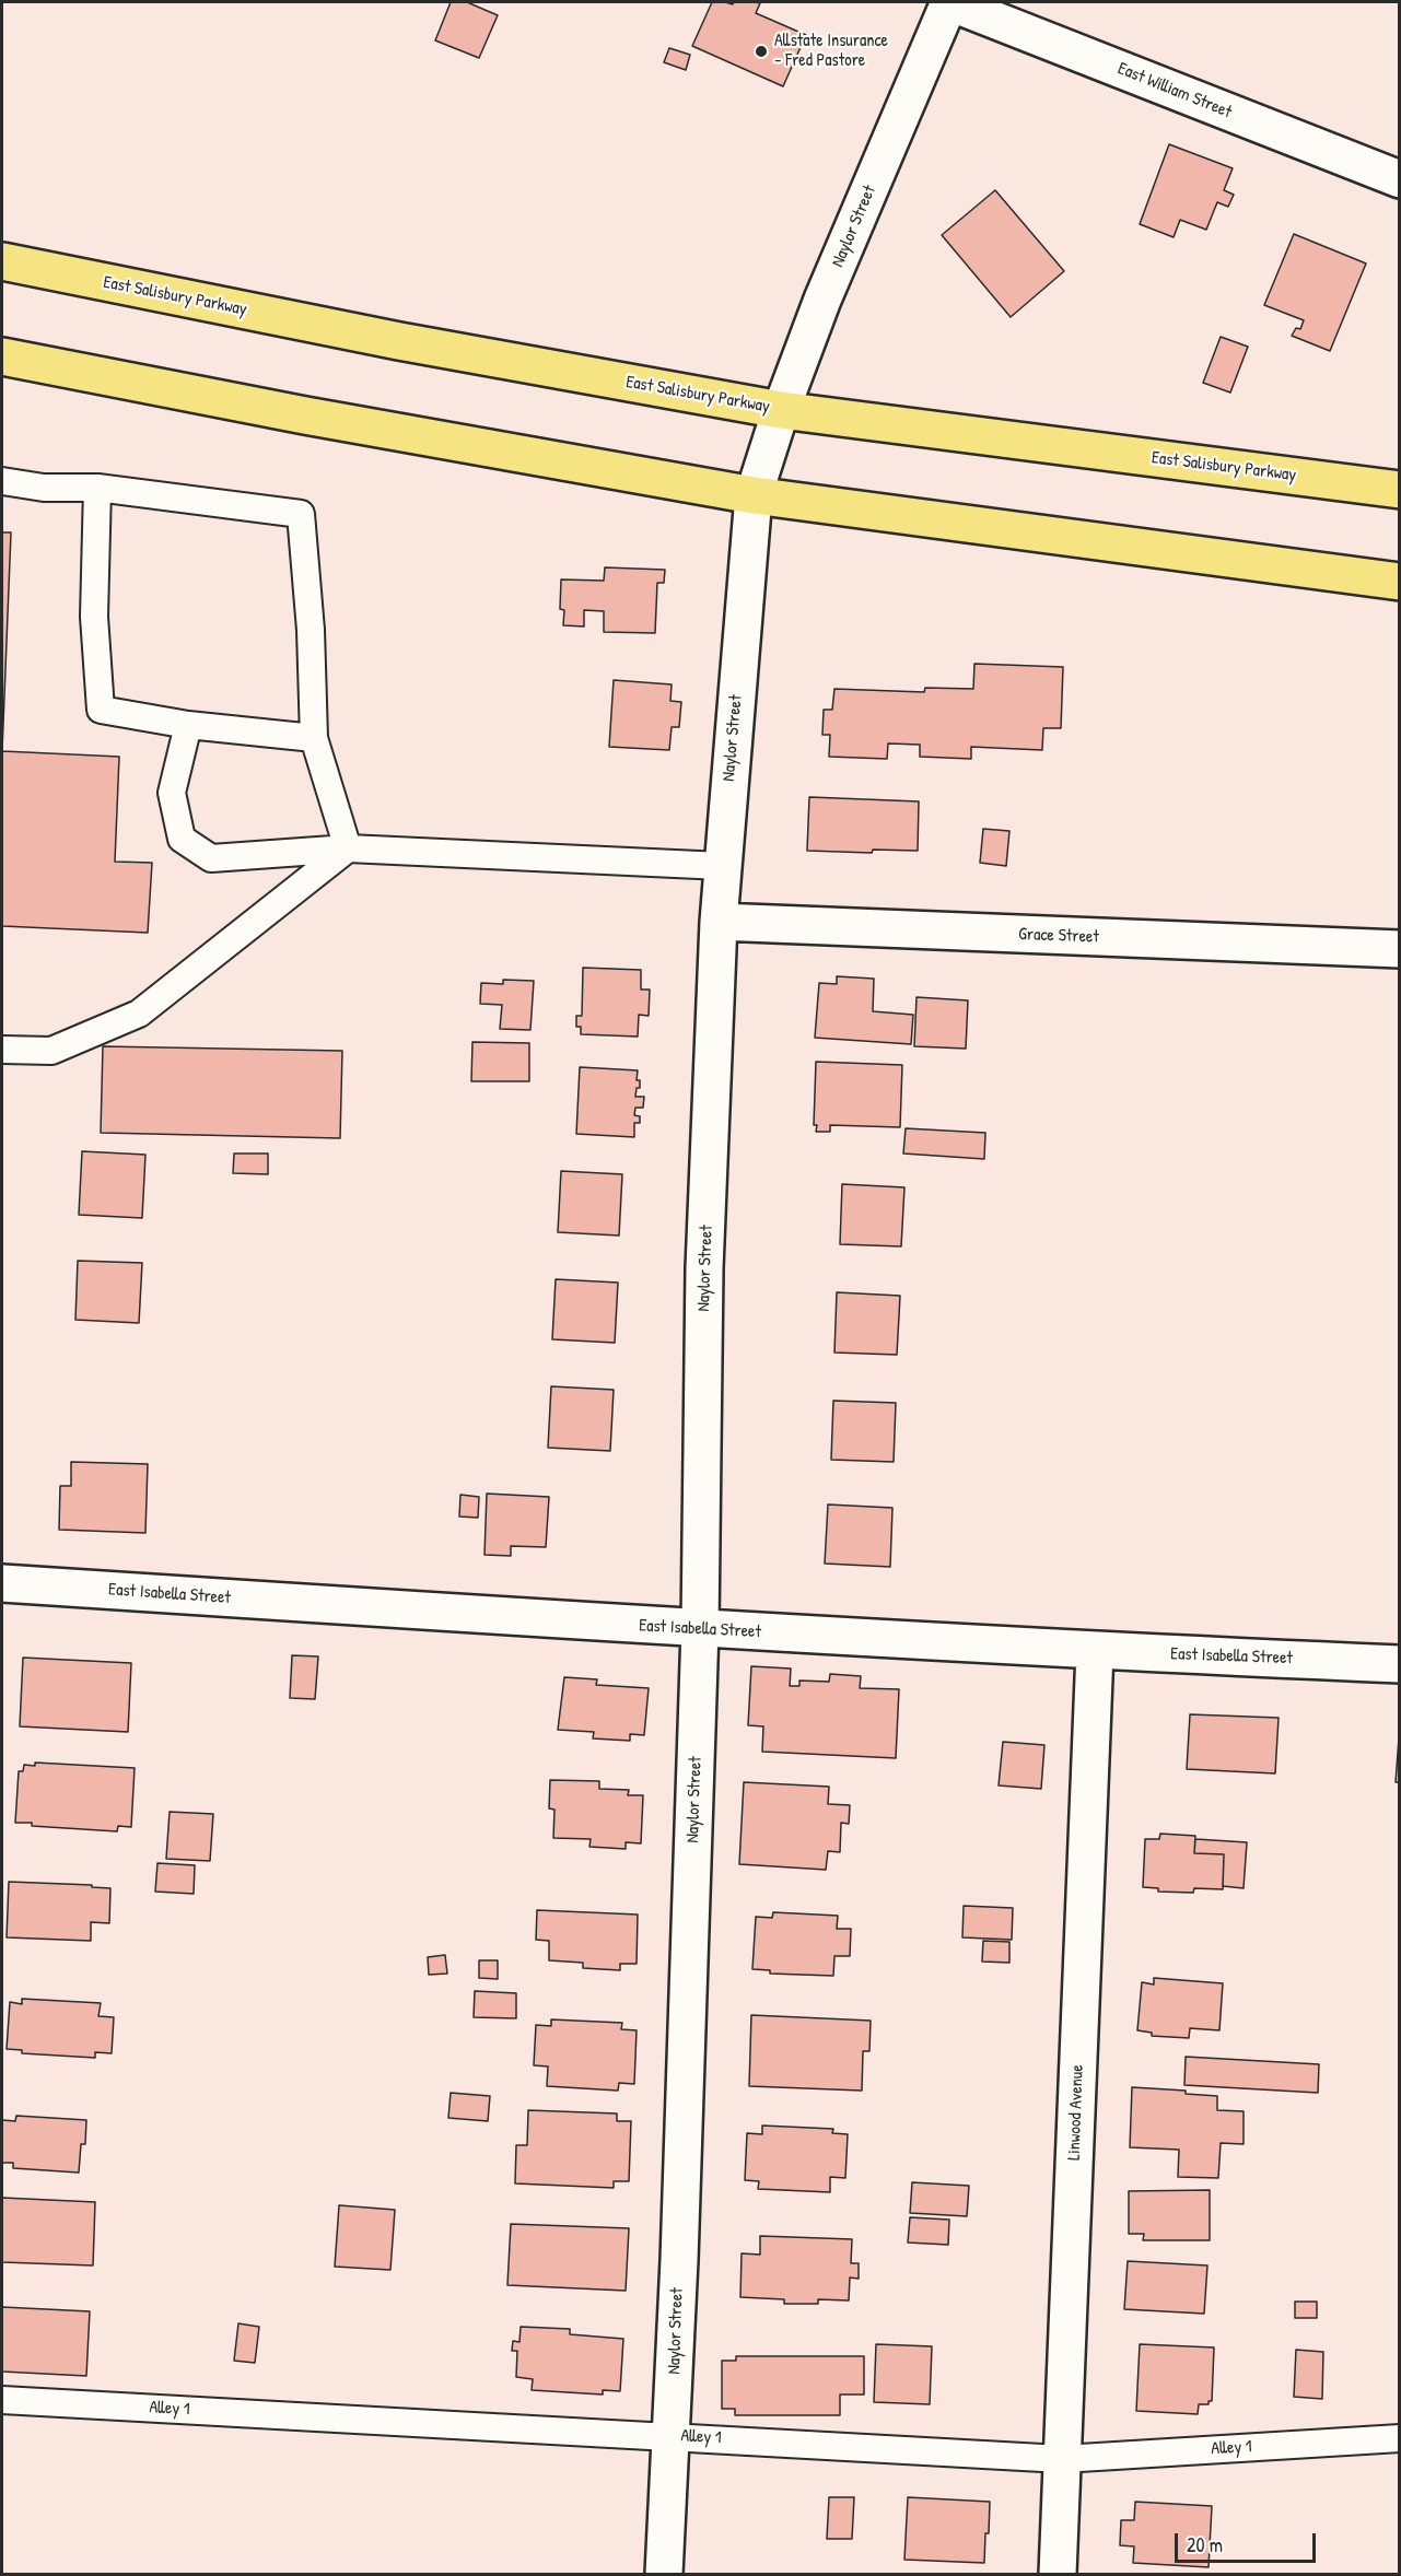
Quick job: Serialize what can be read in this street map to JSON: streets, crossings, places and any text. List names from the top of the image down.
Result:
{
  "streets": {
    "main road": ["East Salisbury Parkway"],
    "street": [
      "East William Street",
      "Naylor Street",
      "Grace Street",
      "East Isabella Street",
      "Linwood Avenue"
    ],
    "lane": ["Alley 1"]
  },
  "crossings": [
    ["East William Street", "Naylor Street"],
    ["Naylor Street", "East Salisbury Parkway"],
    ["Naylor Street", "Grace Street"],
    ["Naylor Street", "East Isabella Street"],
    ["Naylor Street", "Alley 1"],
    ["East Isabella Street", "Linwood Avenue"],
    ["Linwood Avenue", "Alley 1"]
  ],
  "places": ["Allstate Insurance - Fred Pastore"],
  "scale_bar": "20 m"
}
